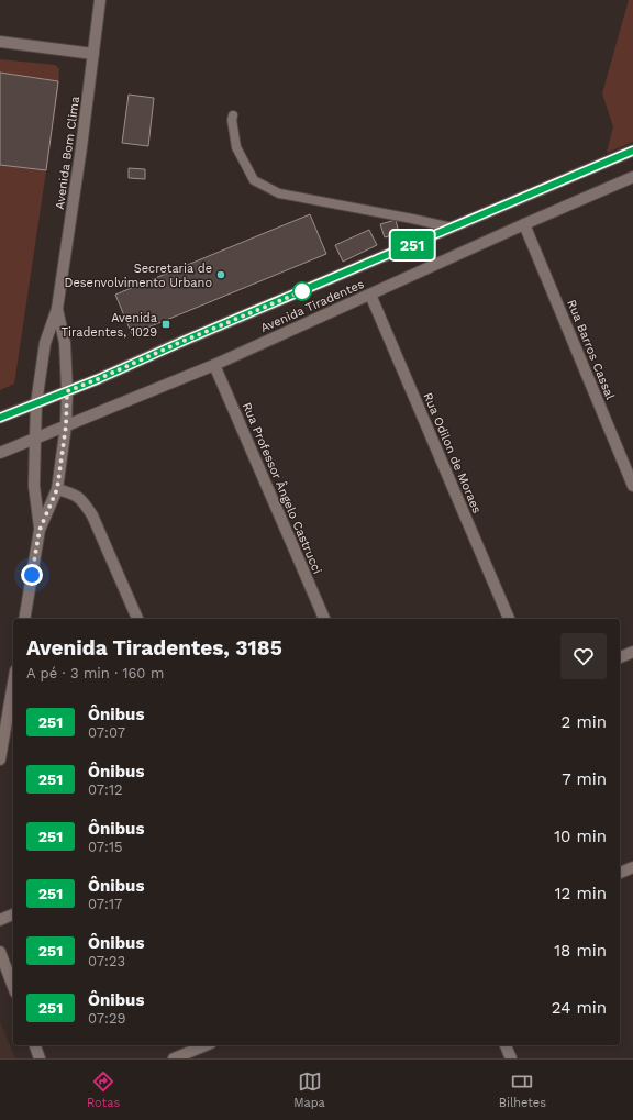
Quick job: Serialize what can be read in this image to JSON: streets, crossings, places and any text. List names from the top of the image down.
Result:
{
  "streets": {
    "main road": [
      "Avenida Bom Clima",
      "Avenida Tiradentes",
      "Rua Barros Cassal",
      "Rua Odilon de Moraes",
      "Rua Professor Ângelo Castrucci"
    ]
  },
  "crossings": [
    ["Avenida Bom Clima", "Avenida Tiradentes"],
    ["Avenida Tiradentes", "Rua Barros Cassal"],
    ["Avenida Tiradentes", "Rua Odilon de Moraes"],
    ["Avenida Tiradentes", "Rua Professor Ângelo Castrucci"]
  ],
  "places": {
    "other": ["Secretaria de Desenvolvimento Urbano"],
    "transit": ["Avenida Tiradentes, 1029"]
  },
  "lines": ["bus line 251"],
  "page": {
    "on_map": "251",
    "heading": ["Avenida Tiradentes, 3185", "A pé · 3 min · 160 m"],
    "list": [
      {
        "mark": "251",
        "name": "Ônibus",
        "note": "07:07",
        "value": "2 min"
      },
      {
        "mark": "251",
        "name": "Ônibus",
        "note": "07:12",
        "value": "7 min"
      },
      {
        "mark": "251",
        "name": "Ônibus",
        "note": "07:15",
        "value": "10 min"
      },
      {
        "mark": "251",
        "name": "Ônibus",
        "note": "07:17",
        "value": "12 min"
      },
      {
        "mark": "251",
        "name": "Ônibus",
        "note": "07:23",
        "value": "18 min"
      },
      {
        "mark": "251",
        "name": "Ônibus",
        "note": "07:29",
        "value": "24 min"
      }
    ],
    "tabs": ["Rotas", "Mapa", "Bilhetes"]
  }
}
